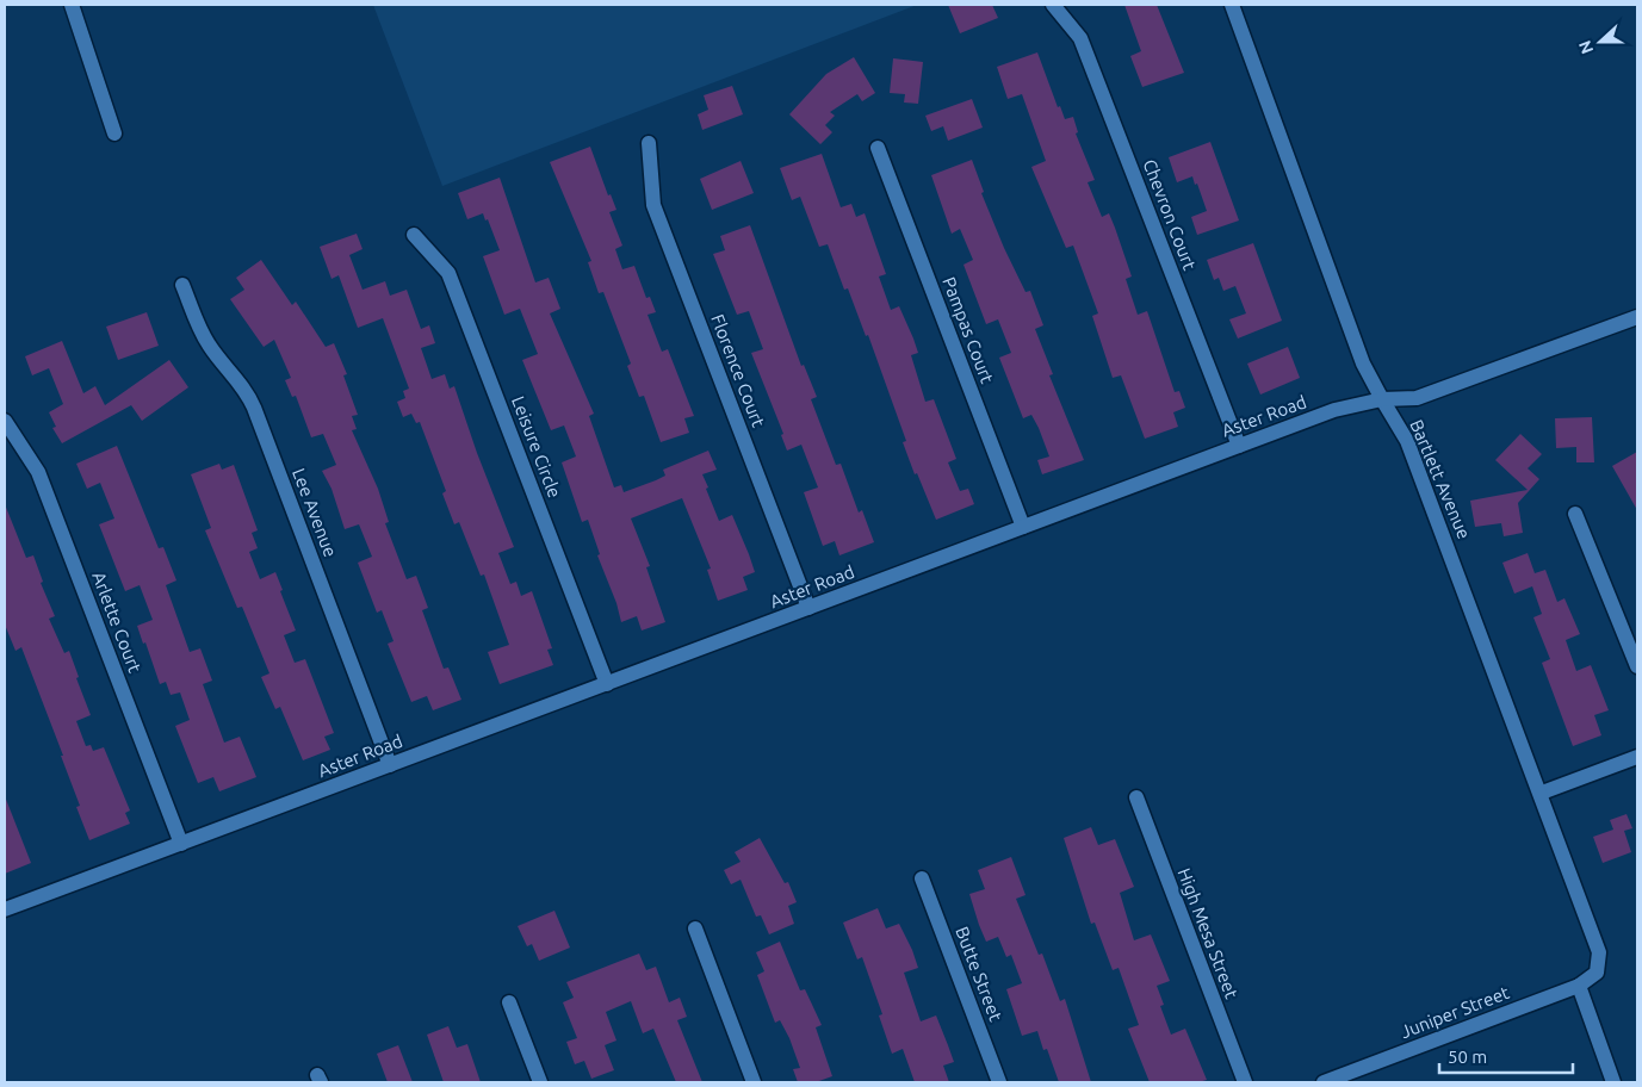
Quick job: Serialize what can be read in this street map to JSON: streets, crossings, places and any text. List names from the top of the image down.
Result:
{
  "streets": {
    "street": [
      "Chevron Court",
      "Pampas Court",
      "Florence Court",
      "Aster Road",
      "Leisure Circle",
      "Bartlett Avenue",
      "Lee Avenue",
      "Arlette Court",
      "High Mesa Street",
      "Butte Street",
      "Juniper Street"
    ]
  },
  "crossings": [
    ["Chevron Court", "Aster Road"],
    ["Pampas Court", "Aster Road"],
    ["Florence Court", "Aster Road"],
    ["Aster Road", "Leisure Circle"],
    ["Aster Road", "Bartlett Avenue"],
    ["Aster Road", "Lee Avenue"],
    ["Aster Road", "Arlette Court"],
    ["Bartlett Avenue", "Juniper Street"]
  ],
  "scale_bar": "50 m",
  "north": "left"
}
